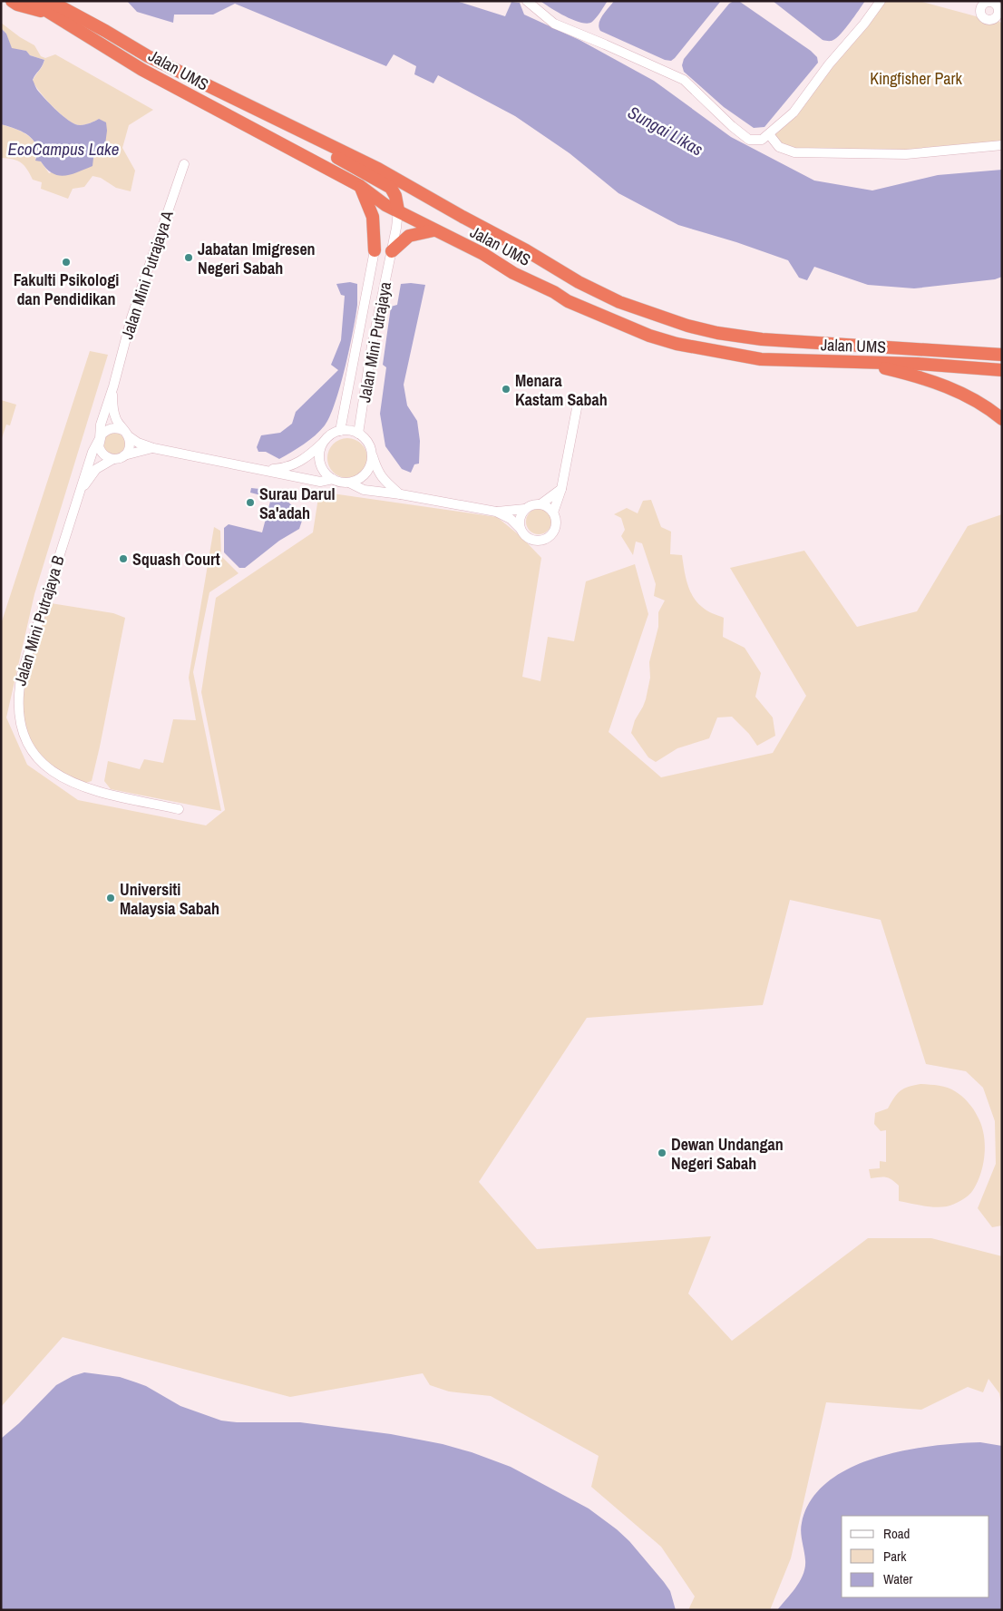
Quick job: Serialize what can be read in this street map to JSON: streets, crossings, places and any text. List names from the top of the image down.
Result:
{
  "streets": {
    "highway": ["Jalan UMS"],
    "street": ["Jalan Mini Putrajaya A", "Jalan Mini Putrajaya", "Jalan Mini Putrajaya B"]
  },
  "crossings": [
    ["Jalan UMS", "Jalan Mini Putrajaya"],
    ["Jalan Mini Putrajaya A", "Jalan Mini Putrajaya B"]
  ],
  "water": ["Sungai Likas", "EcoCampus Lake"],
  "parks": ["Kingfisher Park"],
  "places": [
    "Jabatan Imigresen Negeri Sabah",
    "Fakulti Psikologi dan Pendidikan",
    "Menara Kastam Sabah",
    "Surau Darul Sa'adah",
    "Squash Court",
    "Universiti Malaysia Sabah",
    "Dewan Undangan Negeri Sabah"
  ],
  "legend": ["Road", "Park", "Water"]
}
